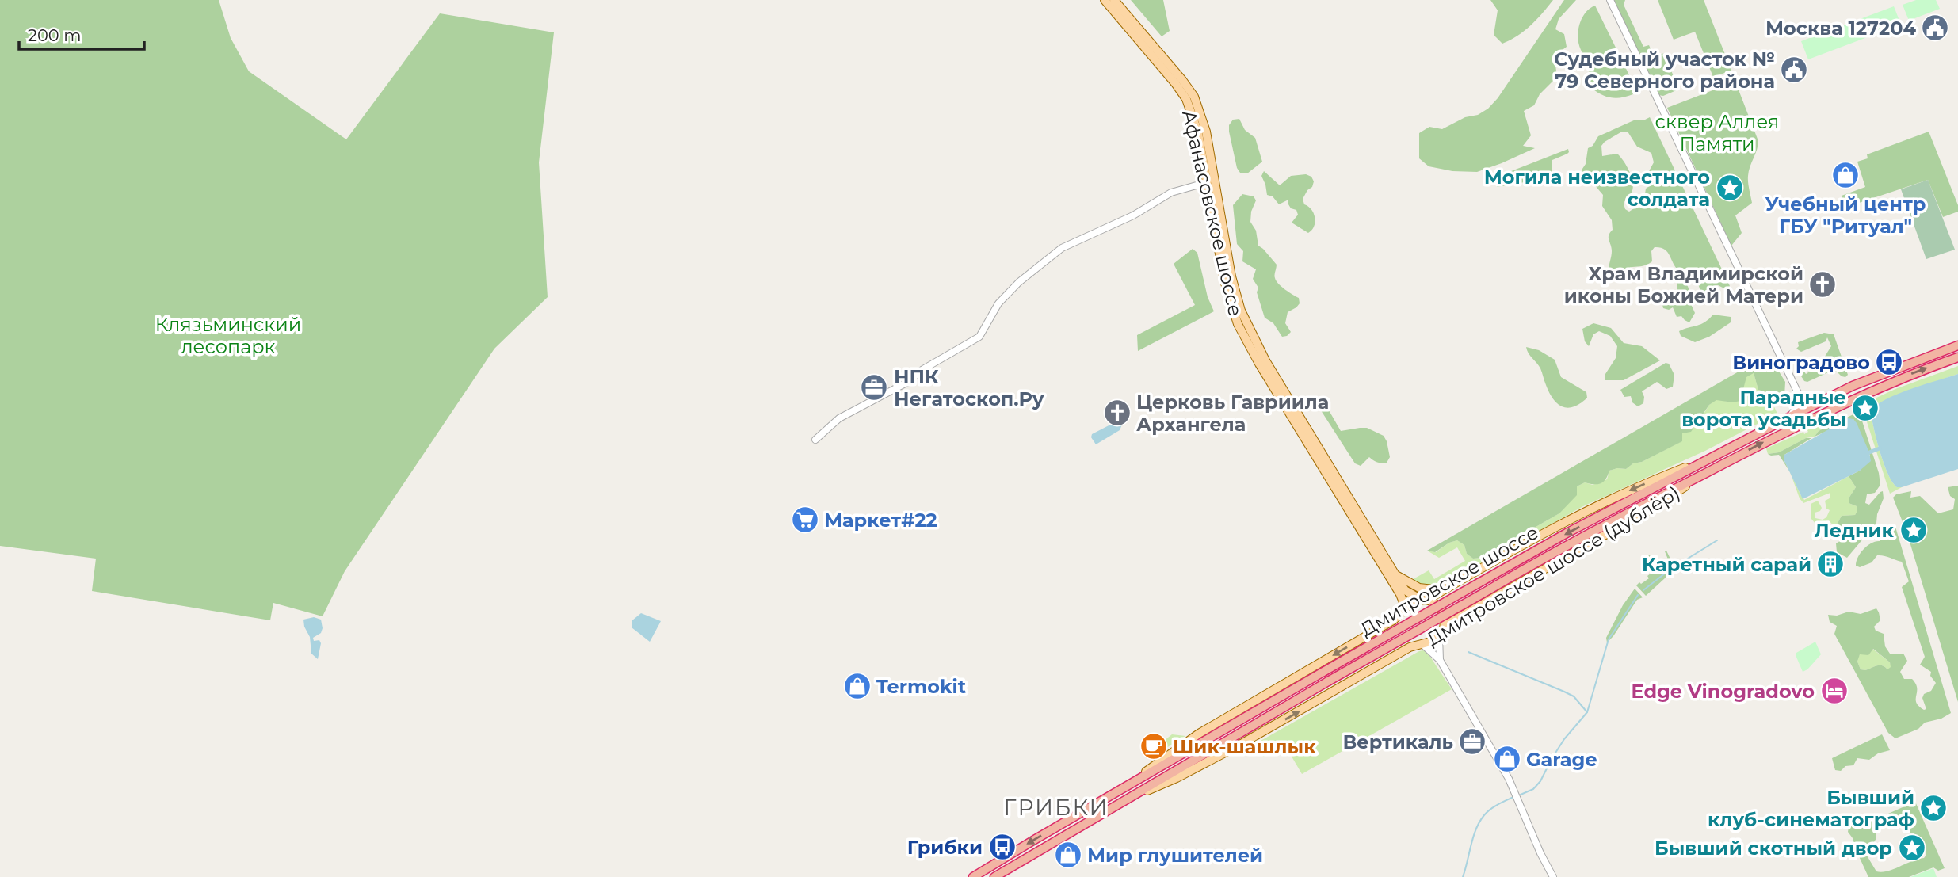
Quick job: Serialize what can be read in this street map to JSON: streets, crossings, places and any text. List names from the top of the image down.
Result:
{
  "streets": {
    "highway": ["Дмитровское шоссе"],
    "main road": ["Афанасовское шоссе", "Дмитровское шоссе (дублёр)"]
  },
  "crossings": [
    ["Афанасовское шоссе", "Дмитровское шоссе (дублёр)"],
    ["Дмитровское шоссе (дублёр)", "Дмитровское шоссе"]
  ],
  "districts": ["ГРИБКИ"],
  "parks": ["сквер Аллея Памяти", "Клязьминский лесопарк"],
  "places": {
    "public building": ["Москва 127204", "Судебный участок № 79 Северного района"],
    "shop": [
      "Учебный центр ГБУ \"Ритуал\"",
      "Termokit",
      "Garage",
      "Мир глушителей"
    ],
    "place": [
      "Могила неизвестного солдата",
      "Парадные ворота усадьбы",
      "Ледник",
      "Бывший клуб-синематограф",
      "Бывший скотный двор"
    ],
    "church": ["Храм Владимирской иконы Божией Матери", "Церковь Гавриила Архангела"],
    "bus stop": ["Виноградово", "Грибки"],
    "office": ["НПК Негатоскоп.Ру", "Вертикаль"],
    "supermarket": ["Маркет#22"],
    "building": ["Каретный сарай"],
    "hotel": ["Edge Vinogradovo"],
    "cafe": ["Шик-шашлык"]
  },
  "scale_bar": "200 m"
}
